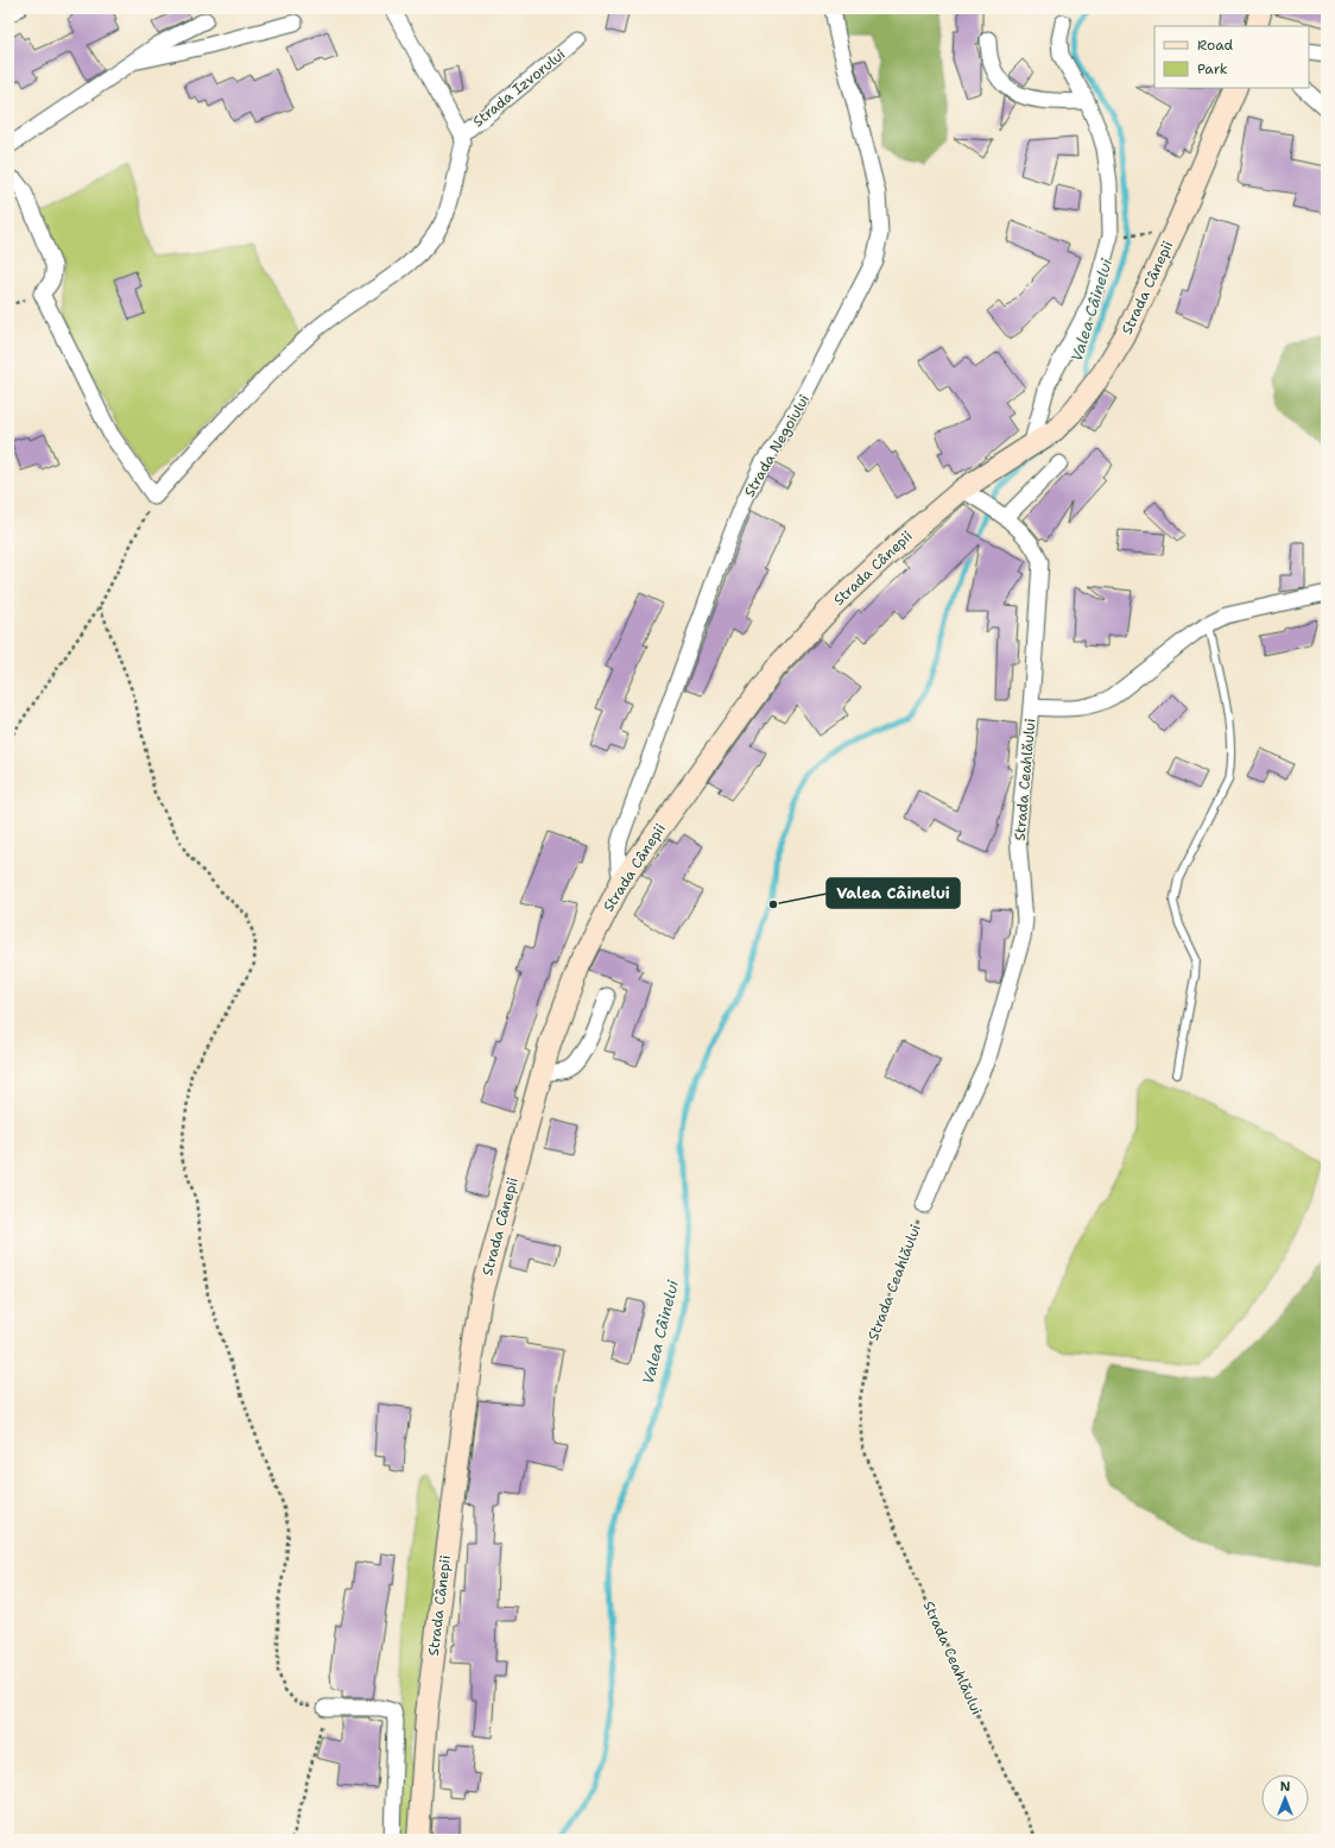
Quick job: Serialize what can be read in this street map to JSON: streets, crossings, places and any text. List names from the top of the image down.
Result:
{
  "streets": {
    "street": [
      "Strada Izvorului",
      "Strada Cânepii",
      "Strada Negoiului",
      "Strada Ceahlăului"
    ]
  },
  "crossings": [
    ["Strada Cânepii", "Strada Negoiului"],
    ["Strada Cânepii", "Strada Ceahlăului"]
  ],
  "water": ["Valea Câinelui"],
  "places": ["Valea Câinelui"],
  "legend": ["Road", "Park"],
  "north": "top"
}
